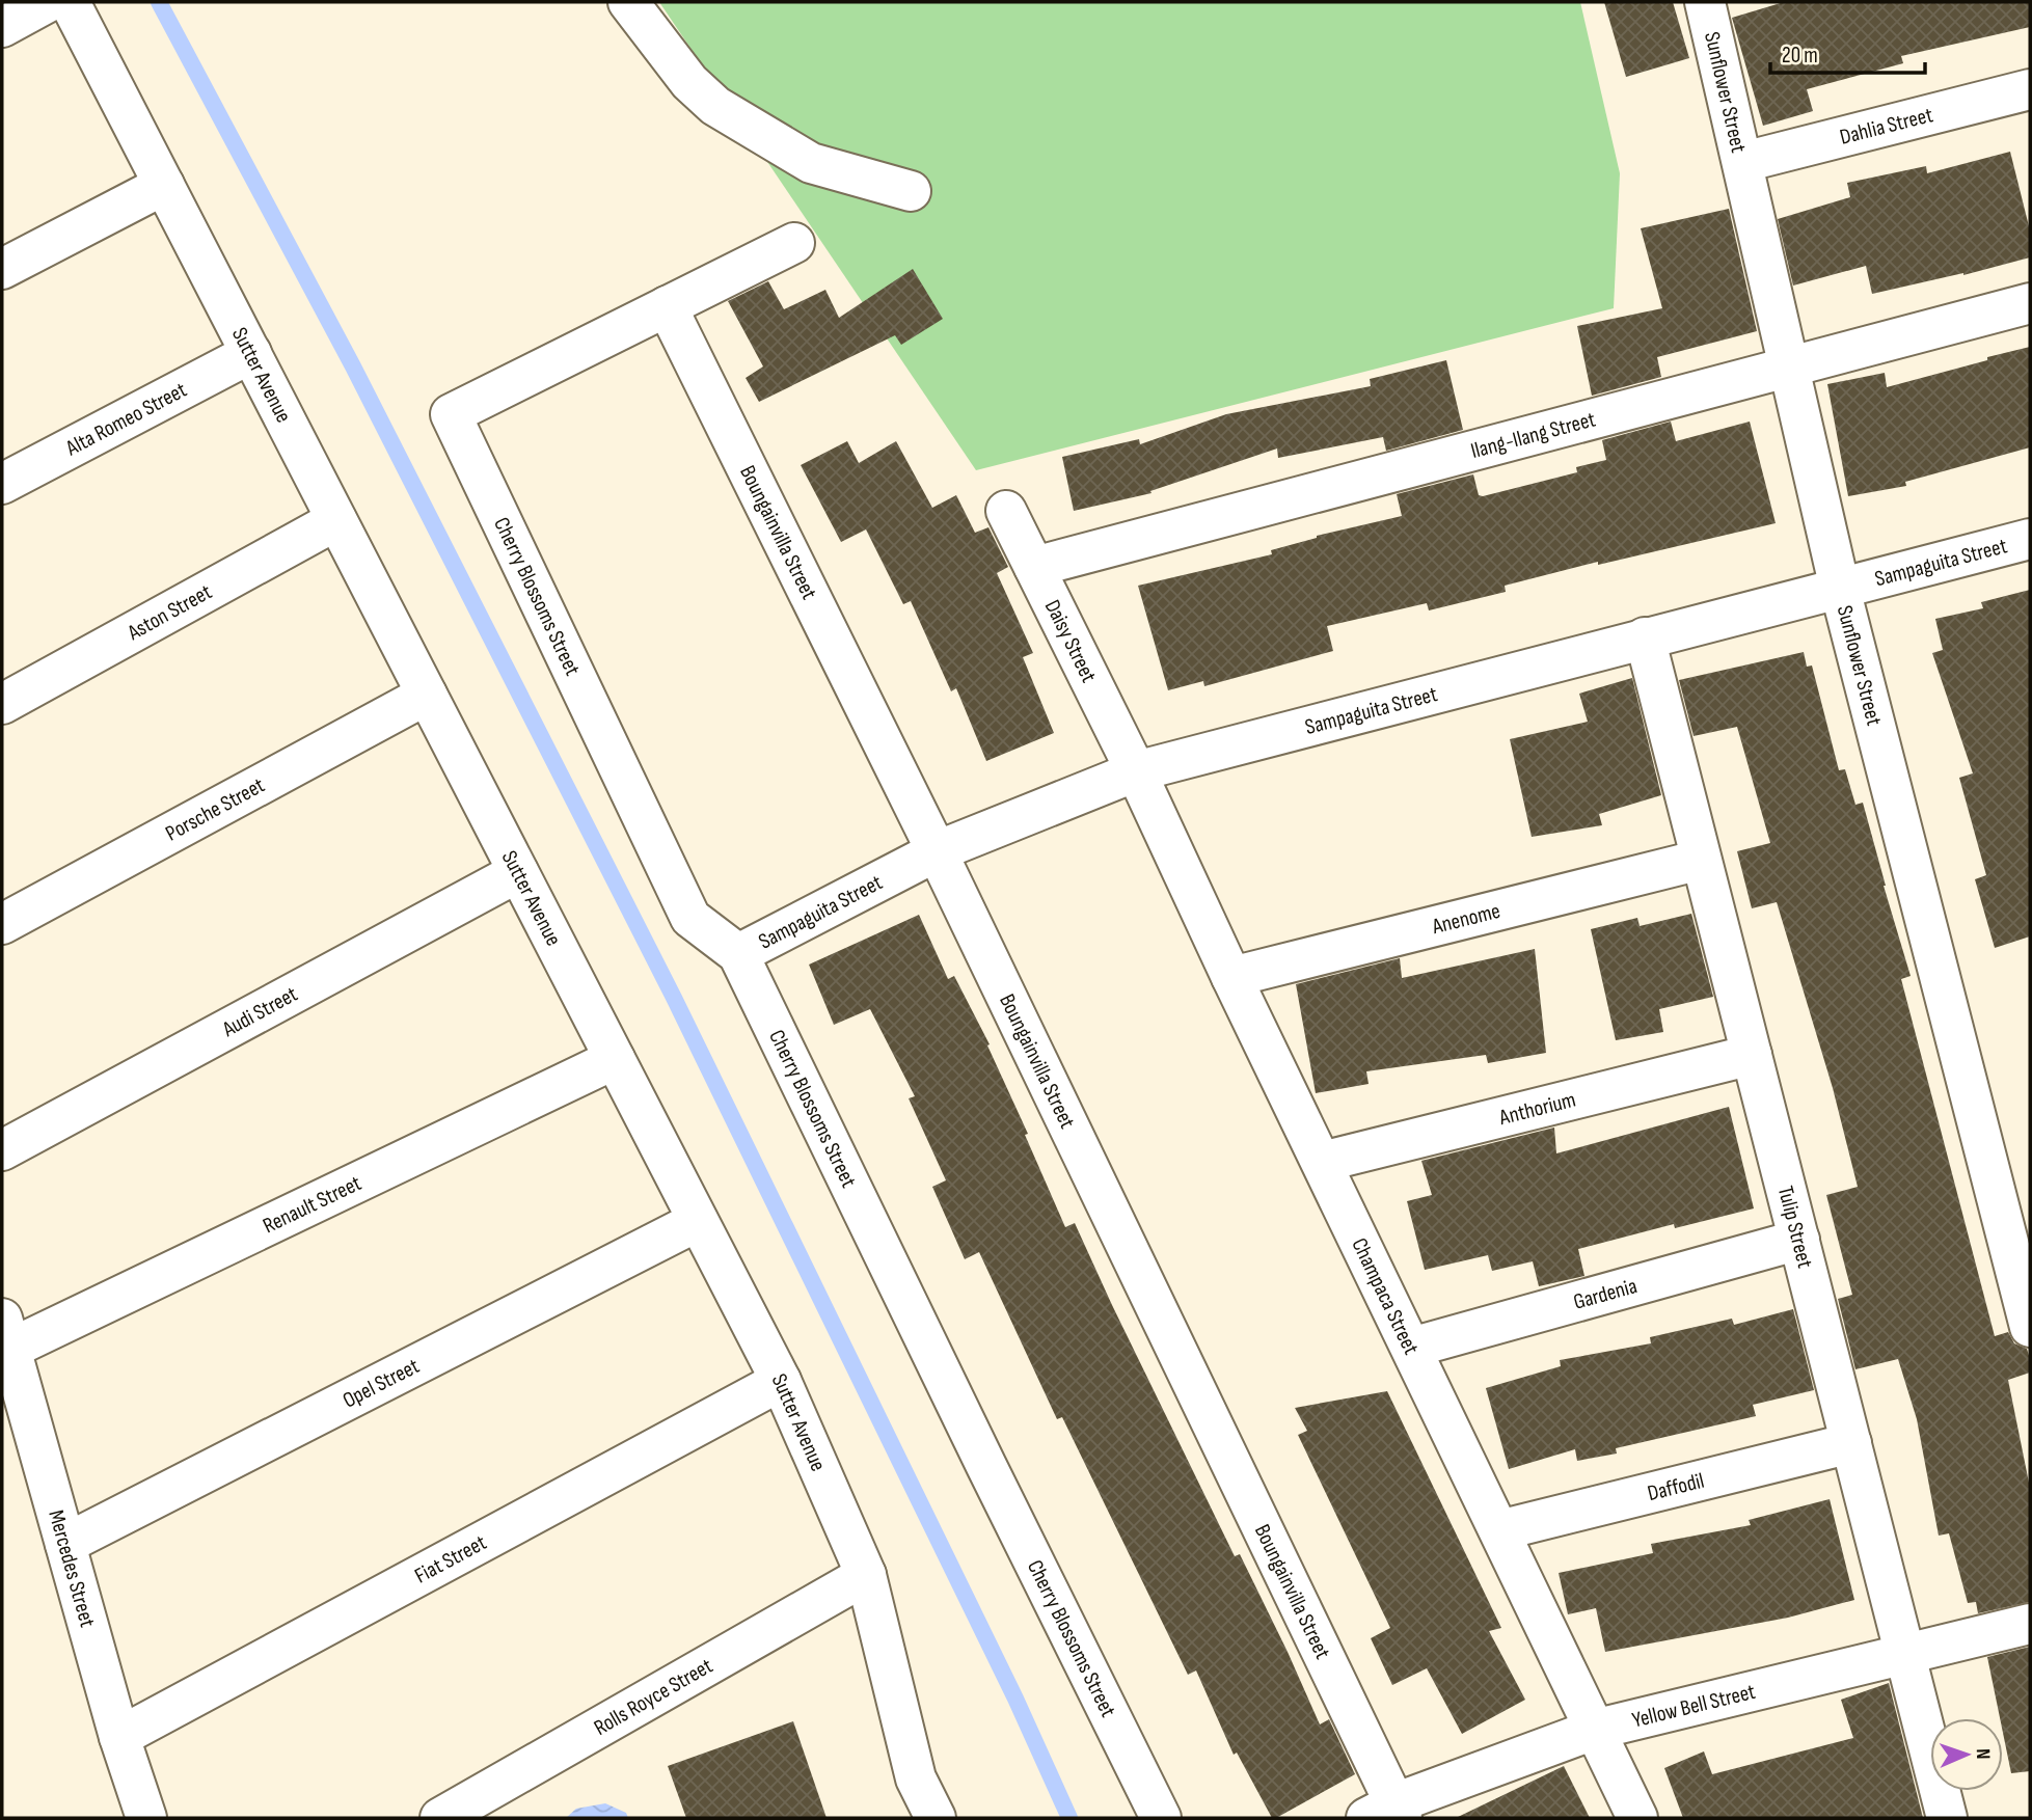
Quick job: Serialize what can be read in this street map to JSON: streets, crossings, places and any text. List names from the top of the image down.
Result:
{
  "streets": {
    "street": [
      "Sunflower Street",
      "Dahlia Street",
      "Sutter Avenue",
      "Alta Romeo Street",
      "Ilang-Ilang Street",
      "Boungainvilla Street",
      "Sampaguita Street",
      "Cherry Blossoms Street",
      "Aston Street",
      "Daisy Street",
      "Porsche Street",
      "Anenome",
      "Audi Street",
      "Anthorium",
      "Renault Street",
      "Tulip Street",
      "Gardenia",
      "Champaca Street",
      "Opel Street",
      "Daffodil",
      "Fiat Street",
      "Mercedes Street",
      "Rolls Royce Street",
      "Yellow Bell Street"
    ]
  },
  "crossings": [
    ["Sunflower Street", "Dahlia Street"],
    ["Sunflower Street", "Ilang-Ilang Street"],
    ["Sunflower Street", "Sampaguita Street"],
    ["Sutter Avenue", "Alta Romeo Street"],
    ["Sutter Avenue", "Aston Street"],
    ["Sutter Avenue", "Porsche Street"],
    ["Sutter Avenue", "Audi Street"],
    ["Sutter Avenue", "Renault Street"],
    ["Sutter Avenue", "Opel Street"],
    ["Sutter Avenue", "Fiat Street"],
    ["Sutter Avenue", "Rolls Royce Street"],
    ["Ilang-Ilang Street", "Daisy Street"],
    ["Boungainvilla Street", "Sampaguita Street"],
    ["Boungainvilla Street", "Cherry Blossoms Street"],
    ["Boungainvilla Street", "Yellow Bell Street"],
    ["Sampaguita Street", "Cherry Blossoms Street"],
    ["Sampaguita Street", "Daisy Street"],
    ["Sampaguita Street", "Tulip Street"],
    ["Sampaguita Street", "Champaca Street"],
    ["Daisy Street", "Champaca Street"],
    ["Anenome", "Tulip Street"],
    ["Anenome", "Champaca Street"],
    ["Anthorium", "Tulip Street"],
    ["Anthorium", "Champaca Street"],
    ["Renault Street", "Mercedes Street"],
    ["Tulip Street", "Gardenia"],
    ["Tulip Street", "Daffodil"],
    ["Tulip Street", "Yellow Bell Street"],
    ["Gardenia", "Champaca Street"],
    ["Champaca Street", "Daffodil"],
    ["Champaca Street", "Yellow Bell Street"],
    ["Opel Street", "Mercedes Street"],
    ["Fiat Street", "Mercedes Street"]
  ],
  "scale_bar": "20 m",
  "north": "right"
}
